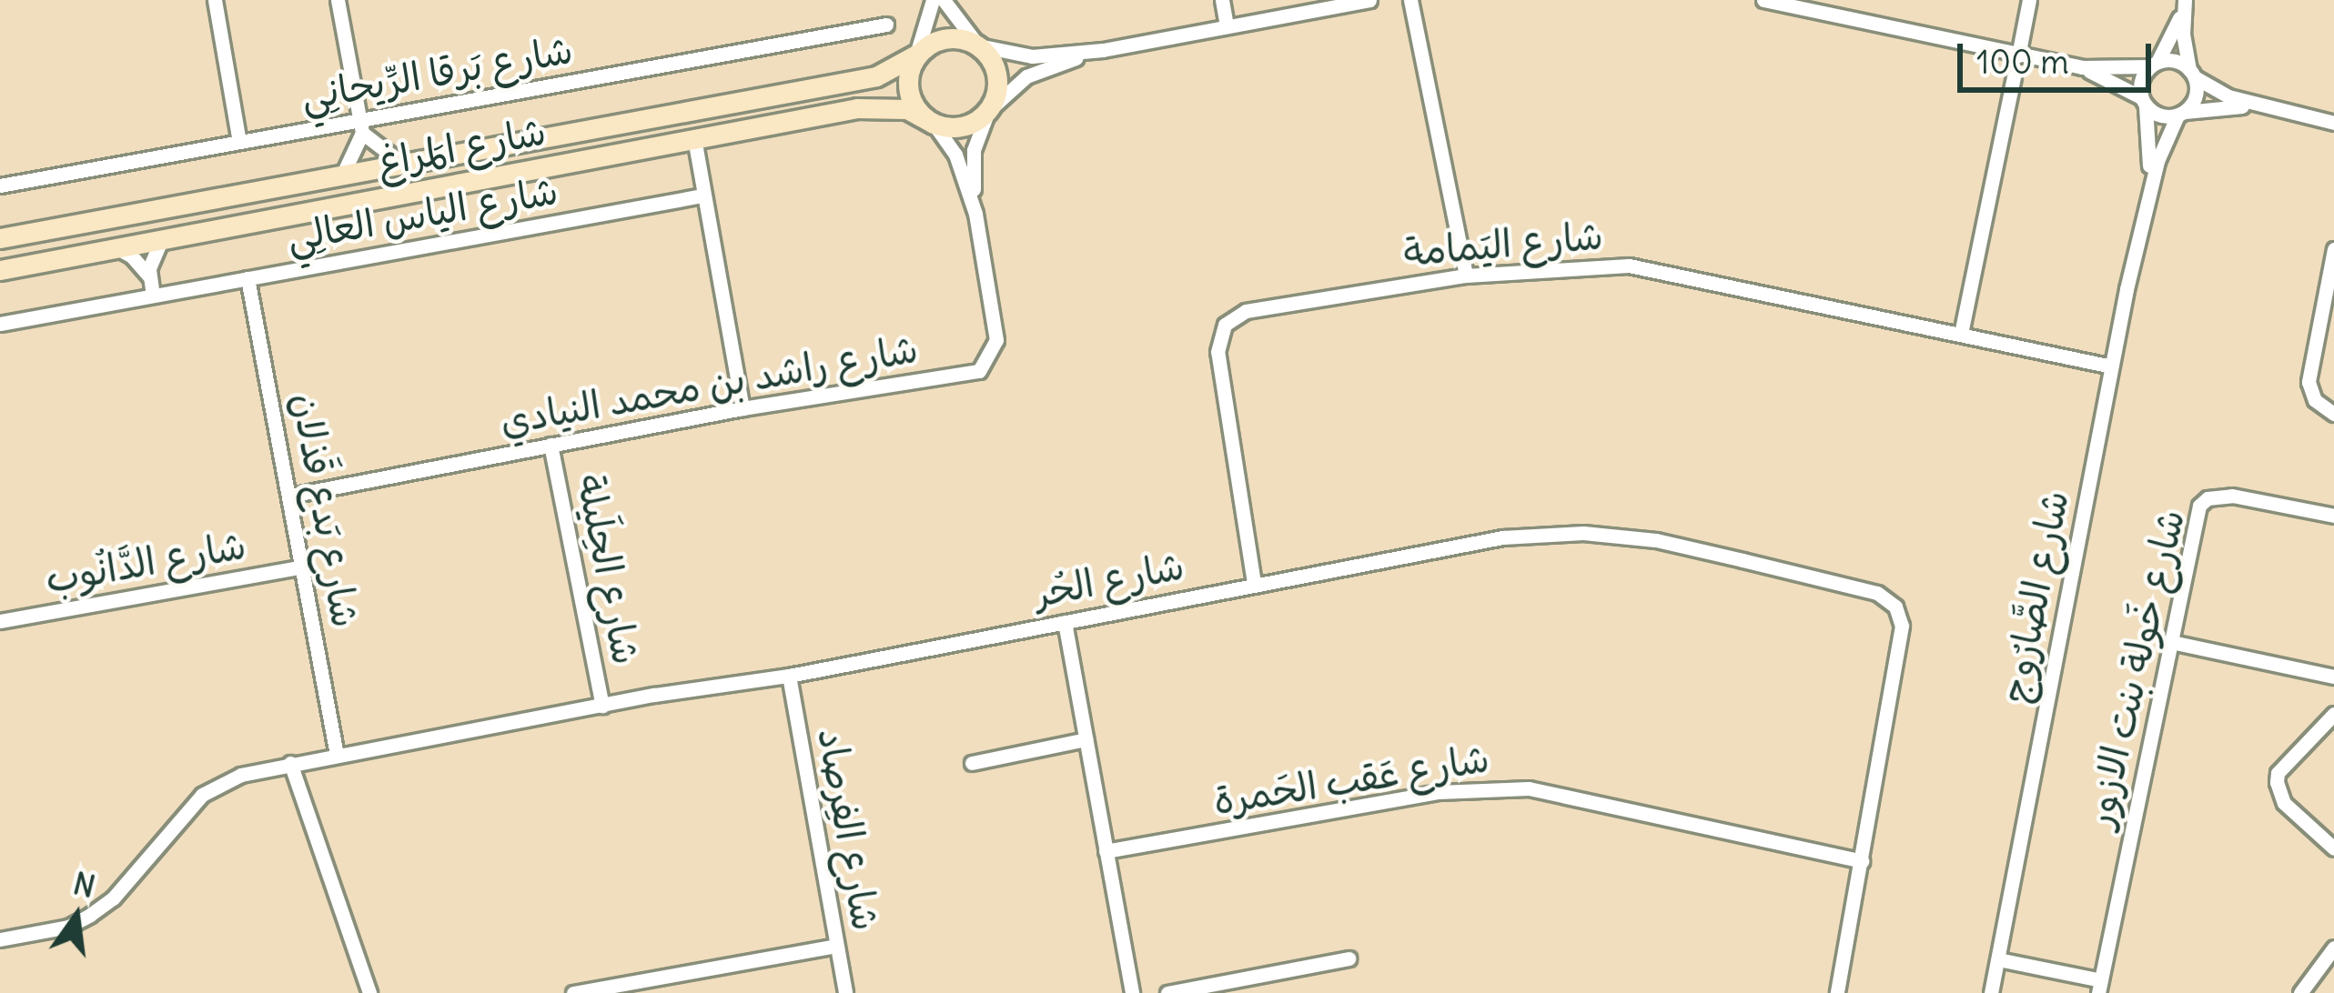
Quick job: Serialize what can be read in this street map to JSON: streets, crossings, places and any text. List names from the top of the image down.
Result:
{
  "streets": {
    "street": [
      "شارع بَرقا الرِّيحانِي",
      "شارع المَراغ",
      "شارع الياس العالِي",
      "شارع اليَمامة",
      "شارع راشد بن محمد النيادي",
      "شارع بَدع قَذلان",
      "شارع الدَّانُوب",
      "شارع الحِلَيلة",
      "شارع الحُر",
      "شارع الصَّارُوج",
      "شارع خَولة بنت الازور",
      "شارع عَقب الحَمرة",
      "شارع الفِرصاد"
    ]
  },
  "crossings": [
    ["شارع المَراغ", "شارع راشد بن محمد النيادي"],
    ["شارع الياس العالِي", "شارع بَدع قَذلان"],
    ["شارع اليَمامة", "شارع الحُر"],
    ["شارع اليَمامة", "شارع الصَّارُوج"],
    ["شارع راشد بن محمد النيادي", "شارع بَدع قَذلان"],
    ["شارع راشد بن محمد النيادي", "شارع الحِلَيلة"],
    ["شارع بَدع قَذلان", "شارع الدَّانُوب"],
    ["شارع بَدع قَذلان", "شارع الحُر"],
    ["شارع الحِلَيلة", "شارع الحُر"],
    ["شارع الحُر", "شارع عَقب الحَمرة"],
    ["شارع الحُر", "شارع الفِرصاد"],
    ["شارع الصَّارُوج", "شارع خَولة بنت الازور"]
  ],
  "scale_bar": "100 m",
  "north": "top"
}
